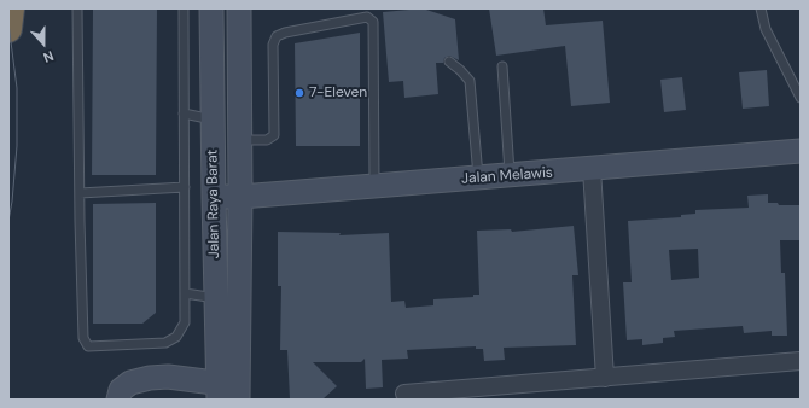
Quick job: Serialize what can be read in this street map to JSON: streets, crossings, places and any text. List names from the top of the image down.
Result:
{
  "streets": {
    "main road": ["Jalan Melawis", "Jalan Raya Barat"]
  },
  "crossings": [
    ["Jalan Melawis", "Jalan Raya Barat"]
  ],
  "places": ["7-Eleven"],
  "north": "bottom"
}
